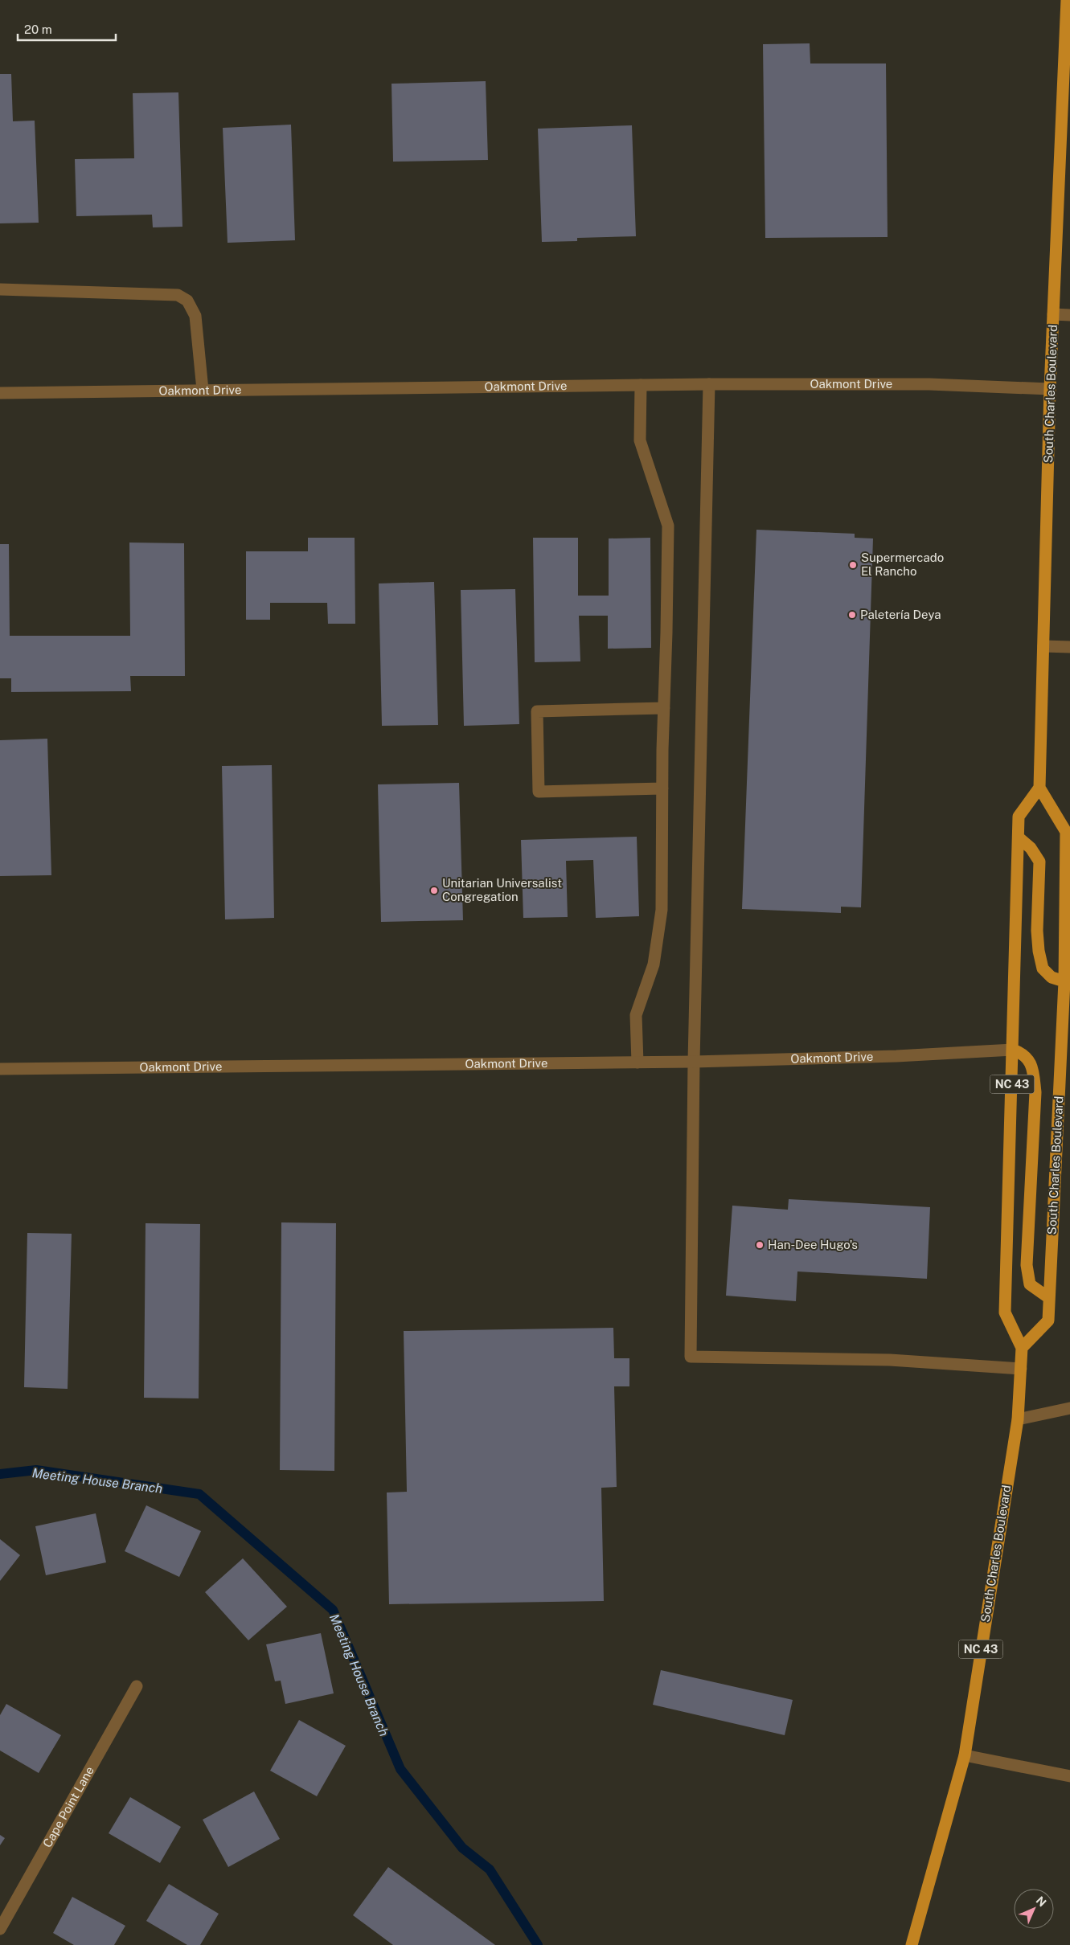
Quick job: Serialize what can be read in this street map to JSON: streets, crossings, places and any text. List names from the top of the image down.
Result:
{
  "streets": {
    "main road": ["South Charles Boulevard", "NC 43"],
    "street": ["Oakmont Drive", "Cape Point Lane"]
  },
  "crossings": [
    ["Oakmont Drive", "South Charles Boulevard"],
    ["Oakmont Drive", "NC 43"],
    ["South Charles Boulevard", "NC 43"]
  ],
  "water": ["Meeting House Branch"],
  "places": [
    "Supermercado El Rancho",
    "Paletería Deya",
    "Unitarian Universalist Congregation",
    "Han-Dee Hugo's"
  ],
  "scale_bar": "20 m",
  "north": "top right"
}
